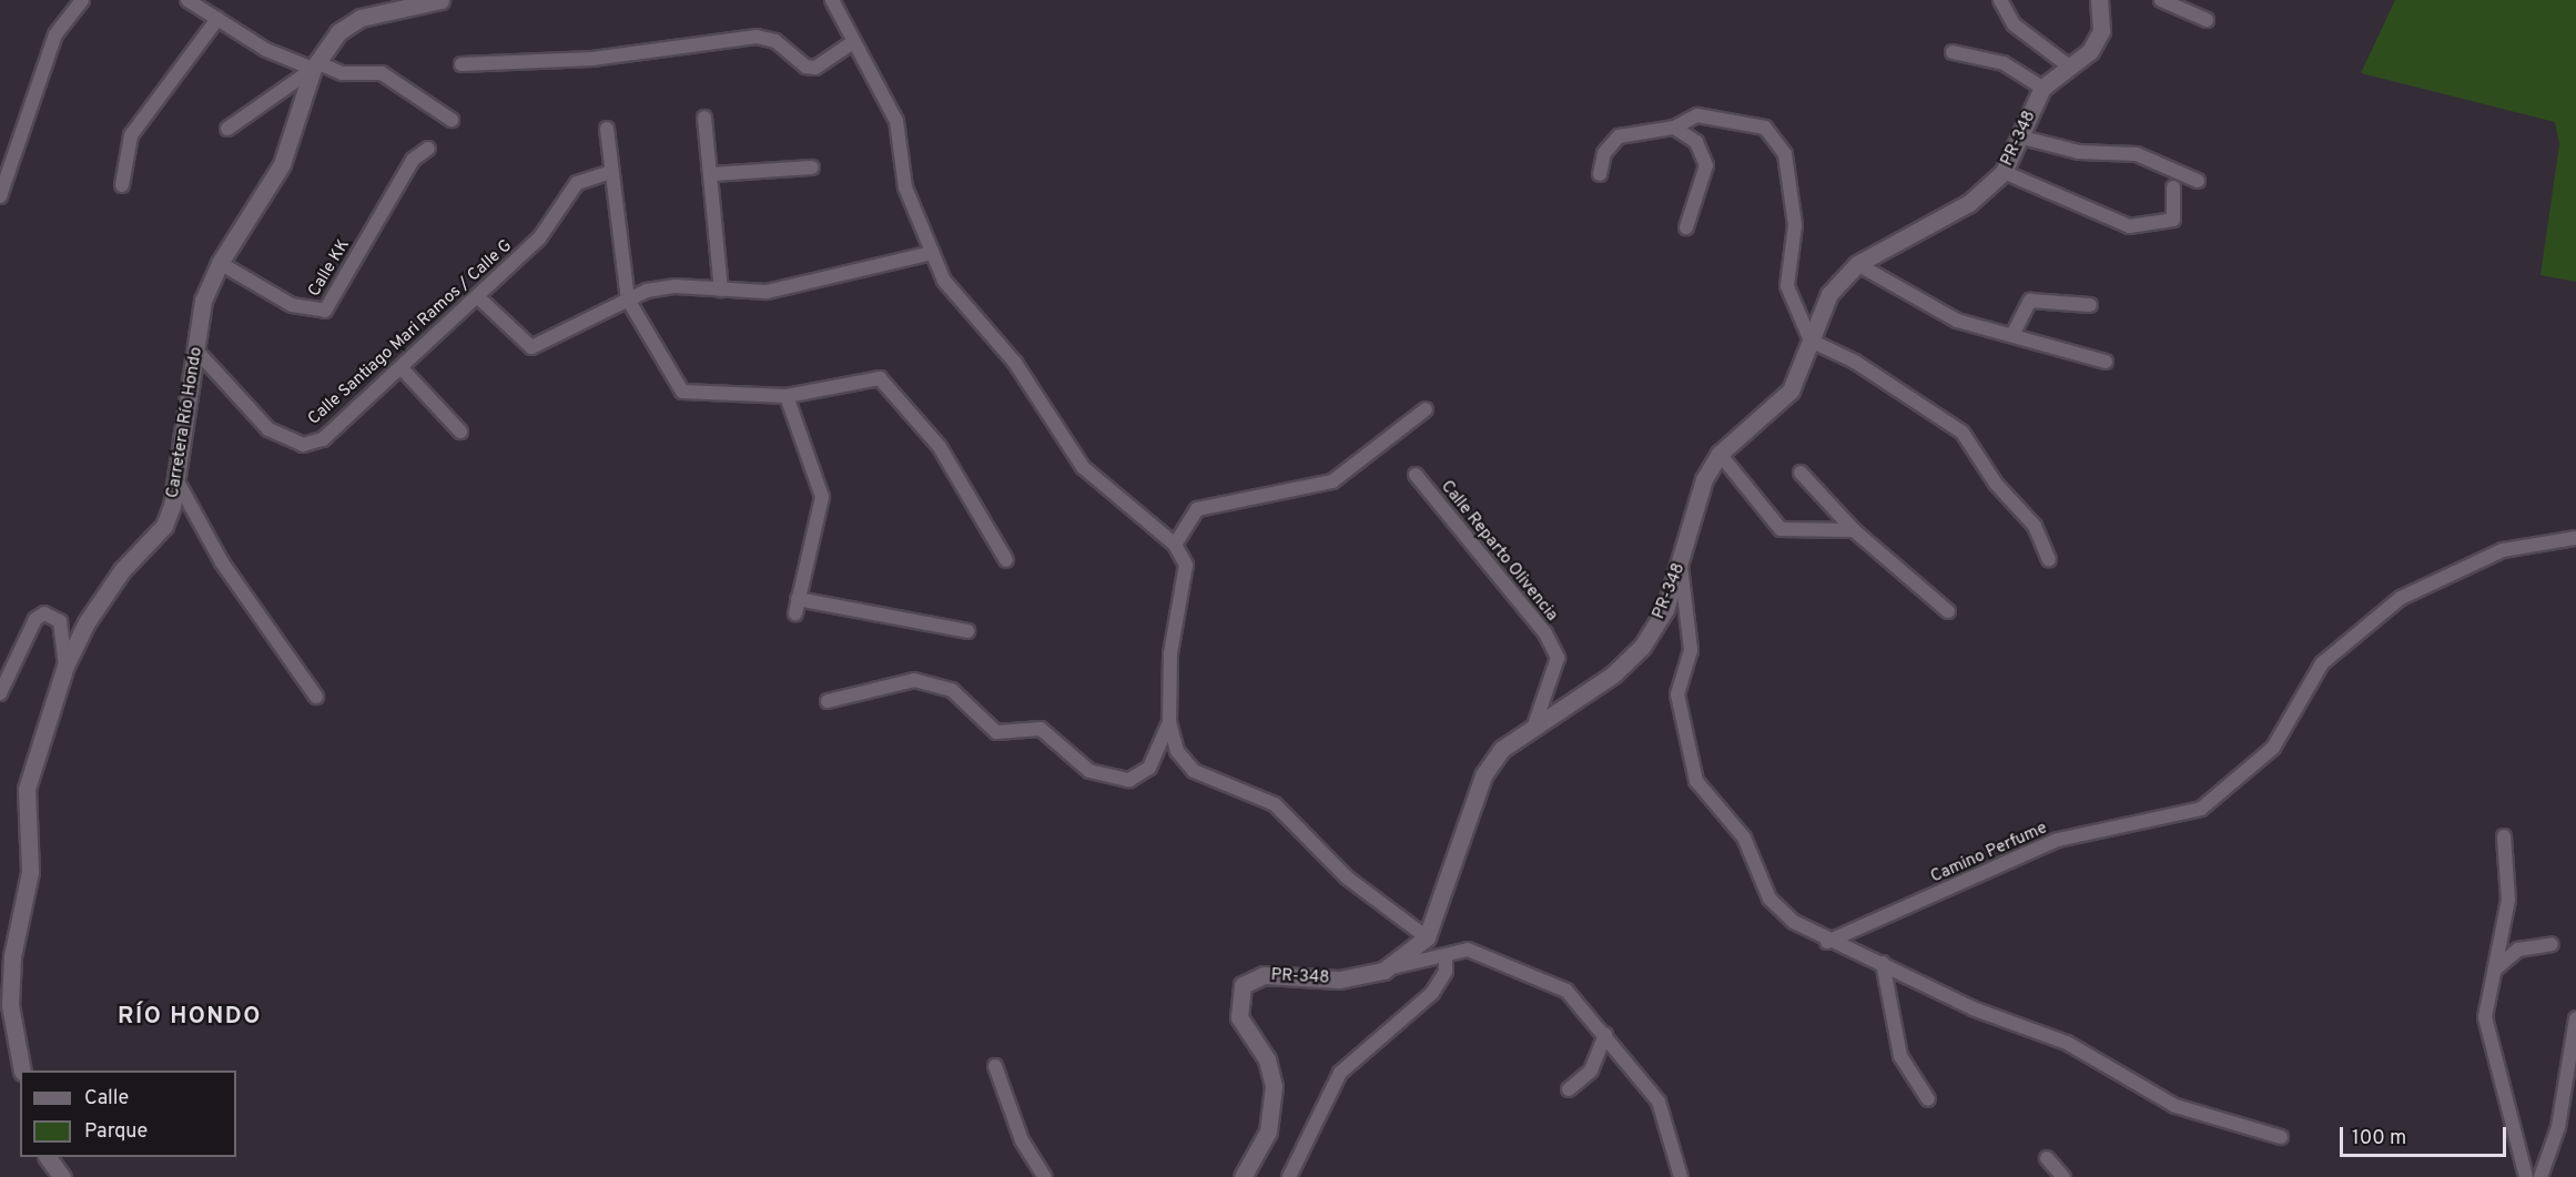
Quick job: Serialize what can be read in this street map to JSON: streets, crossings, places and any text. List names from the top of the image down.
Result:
{
  "streets": {
    "street": [
      "PR-348",
      "Calle KK",
      "Calle Santiago Mari Ramos / Calle G",
      "Carretera Río Hondo",
      "Calle Reparto Olivencia",
      "Camino Perfume"
    ]
  },
  "crossings": [
    ["PR-348", "Calle Reparto Olivencia"],
    ["Calle KK", "Carretera Río Hondo"],
    ["Calle Santiago Mari Ramos / Calle G", "Carretera Río Hondo"]
  ],
  "districts": ["RÍO HONDO"],
  "legend": ["Calle", "Parque"],
  "scale_bar": "100 m"
}
